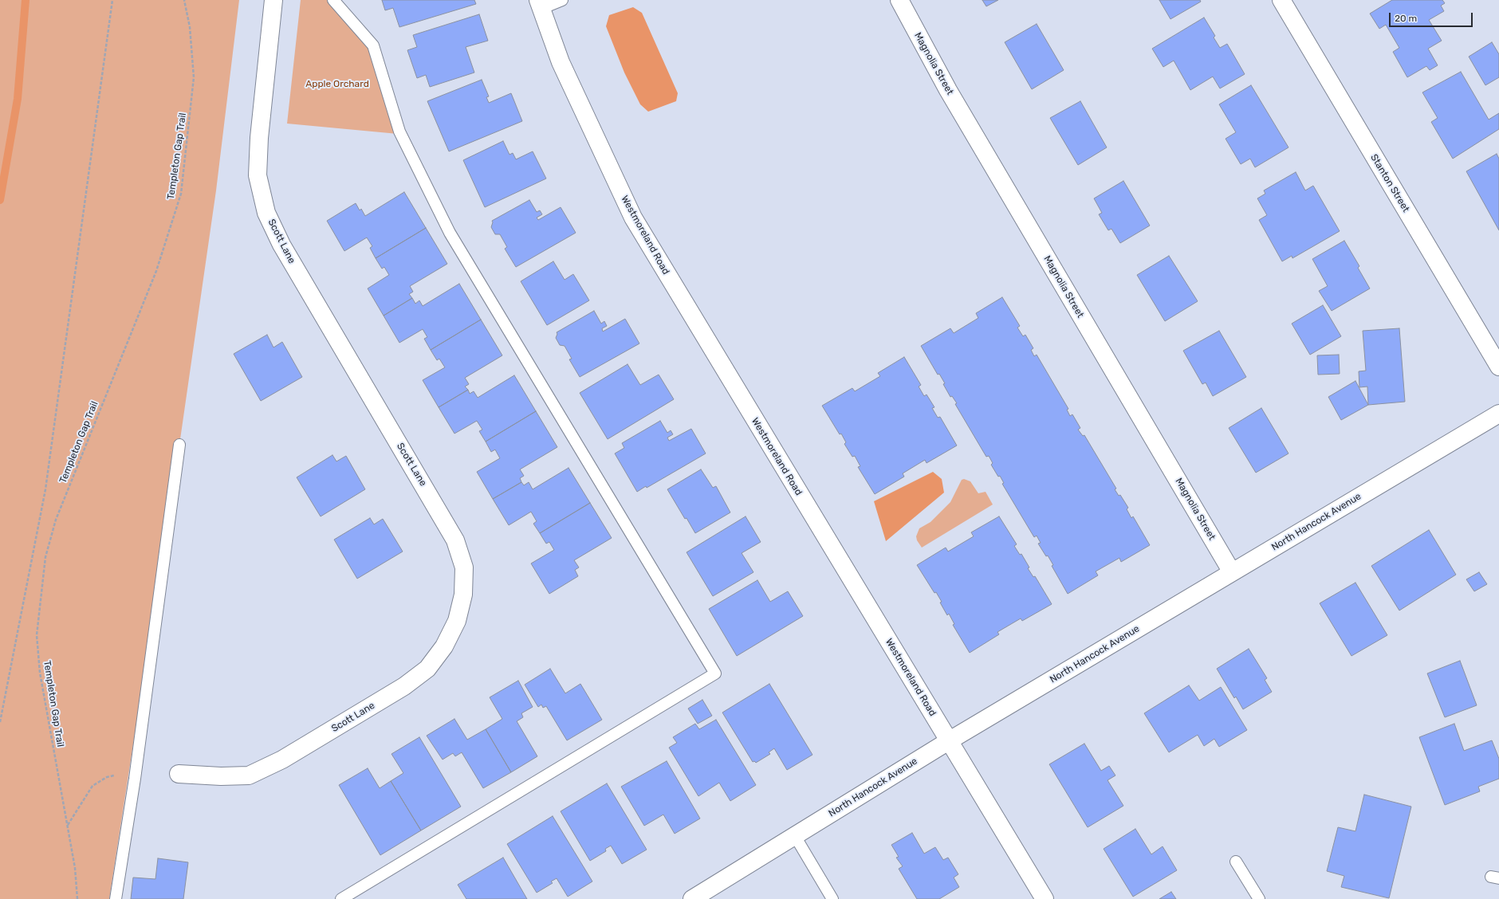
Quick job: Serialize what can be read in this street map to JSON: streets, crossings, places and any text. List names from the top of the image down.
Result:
{
  "streets": {
    "street": [
      "Magnolia Street",
      "Stanton Street",
      "Westmoreland Road",
      "Scott Lane",
      "North Hancock Avenue"
    ],
    "path": ["Templeton Gap Trail"]
  },
  "crossings": [
    ["Magnolia Street", "North Hancock Avenue"],
    ["Westmoreland Road", "North Hancock Avenue"]
  ],
  "parks": ["Apple Orchard"],
  "scale_bar": "20 m"
}
